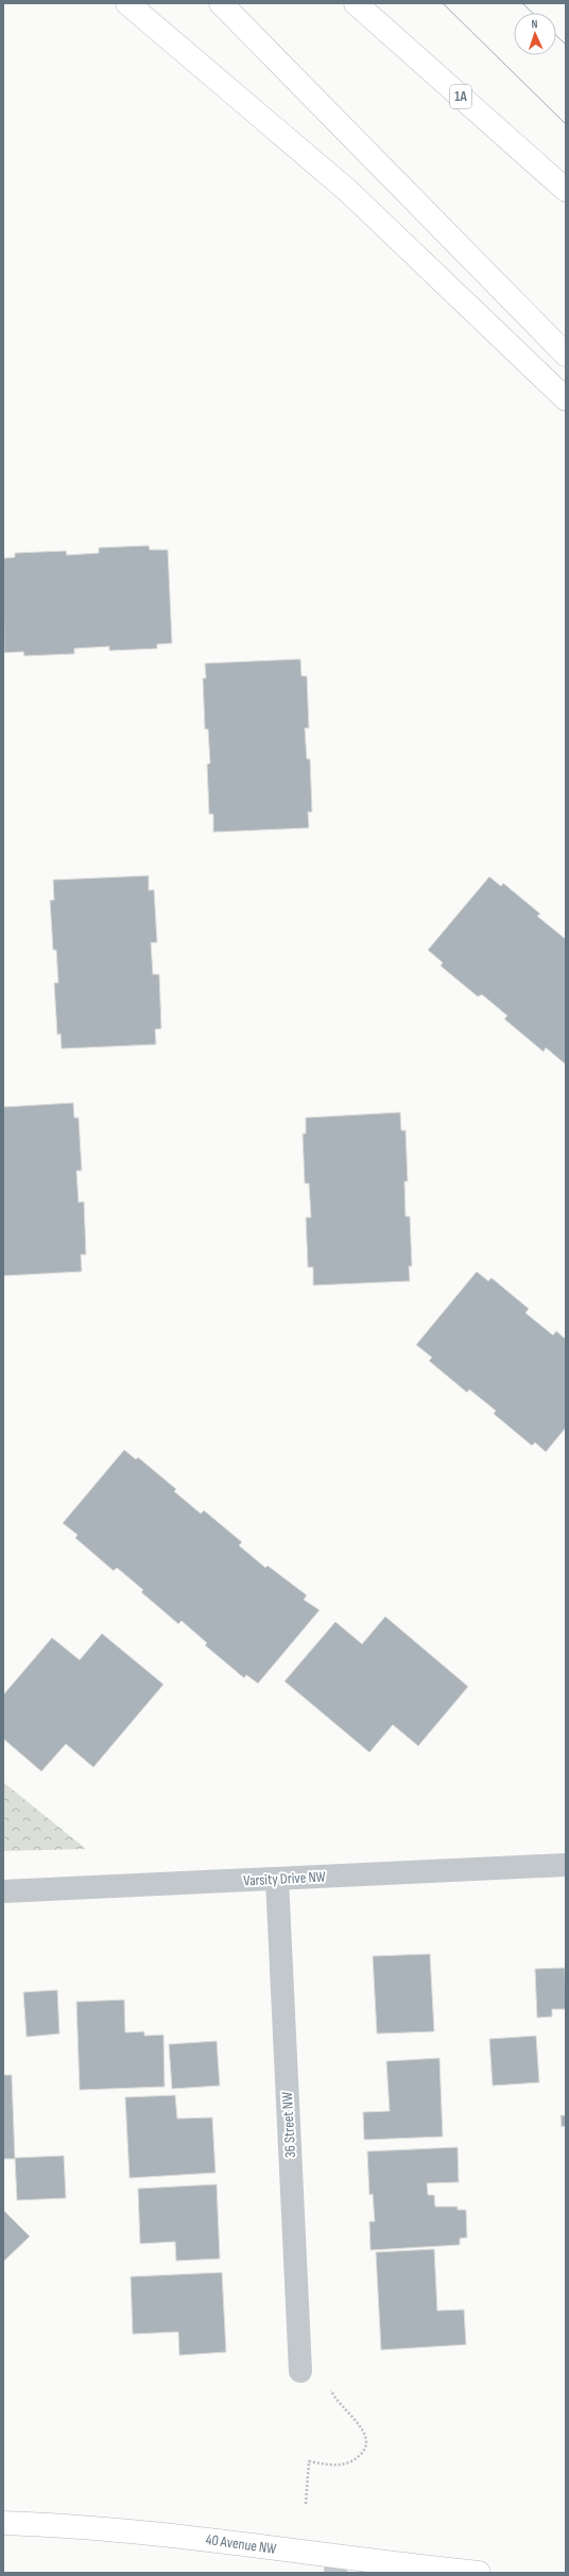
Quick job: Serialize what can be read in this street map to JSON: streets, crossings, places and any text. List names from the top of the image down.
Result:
{
  "streets": {
    "main road": ["1A", "40 Avenue NW"],
    "street": ["Varsity Drive NW", "36 Street NW"]
  },
  "crossings": [
    ["Varsity Drive NW", "36 Street NW"]
  ],
  "north": "top"
}
